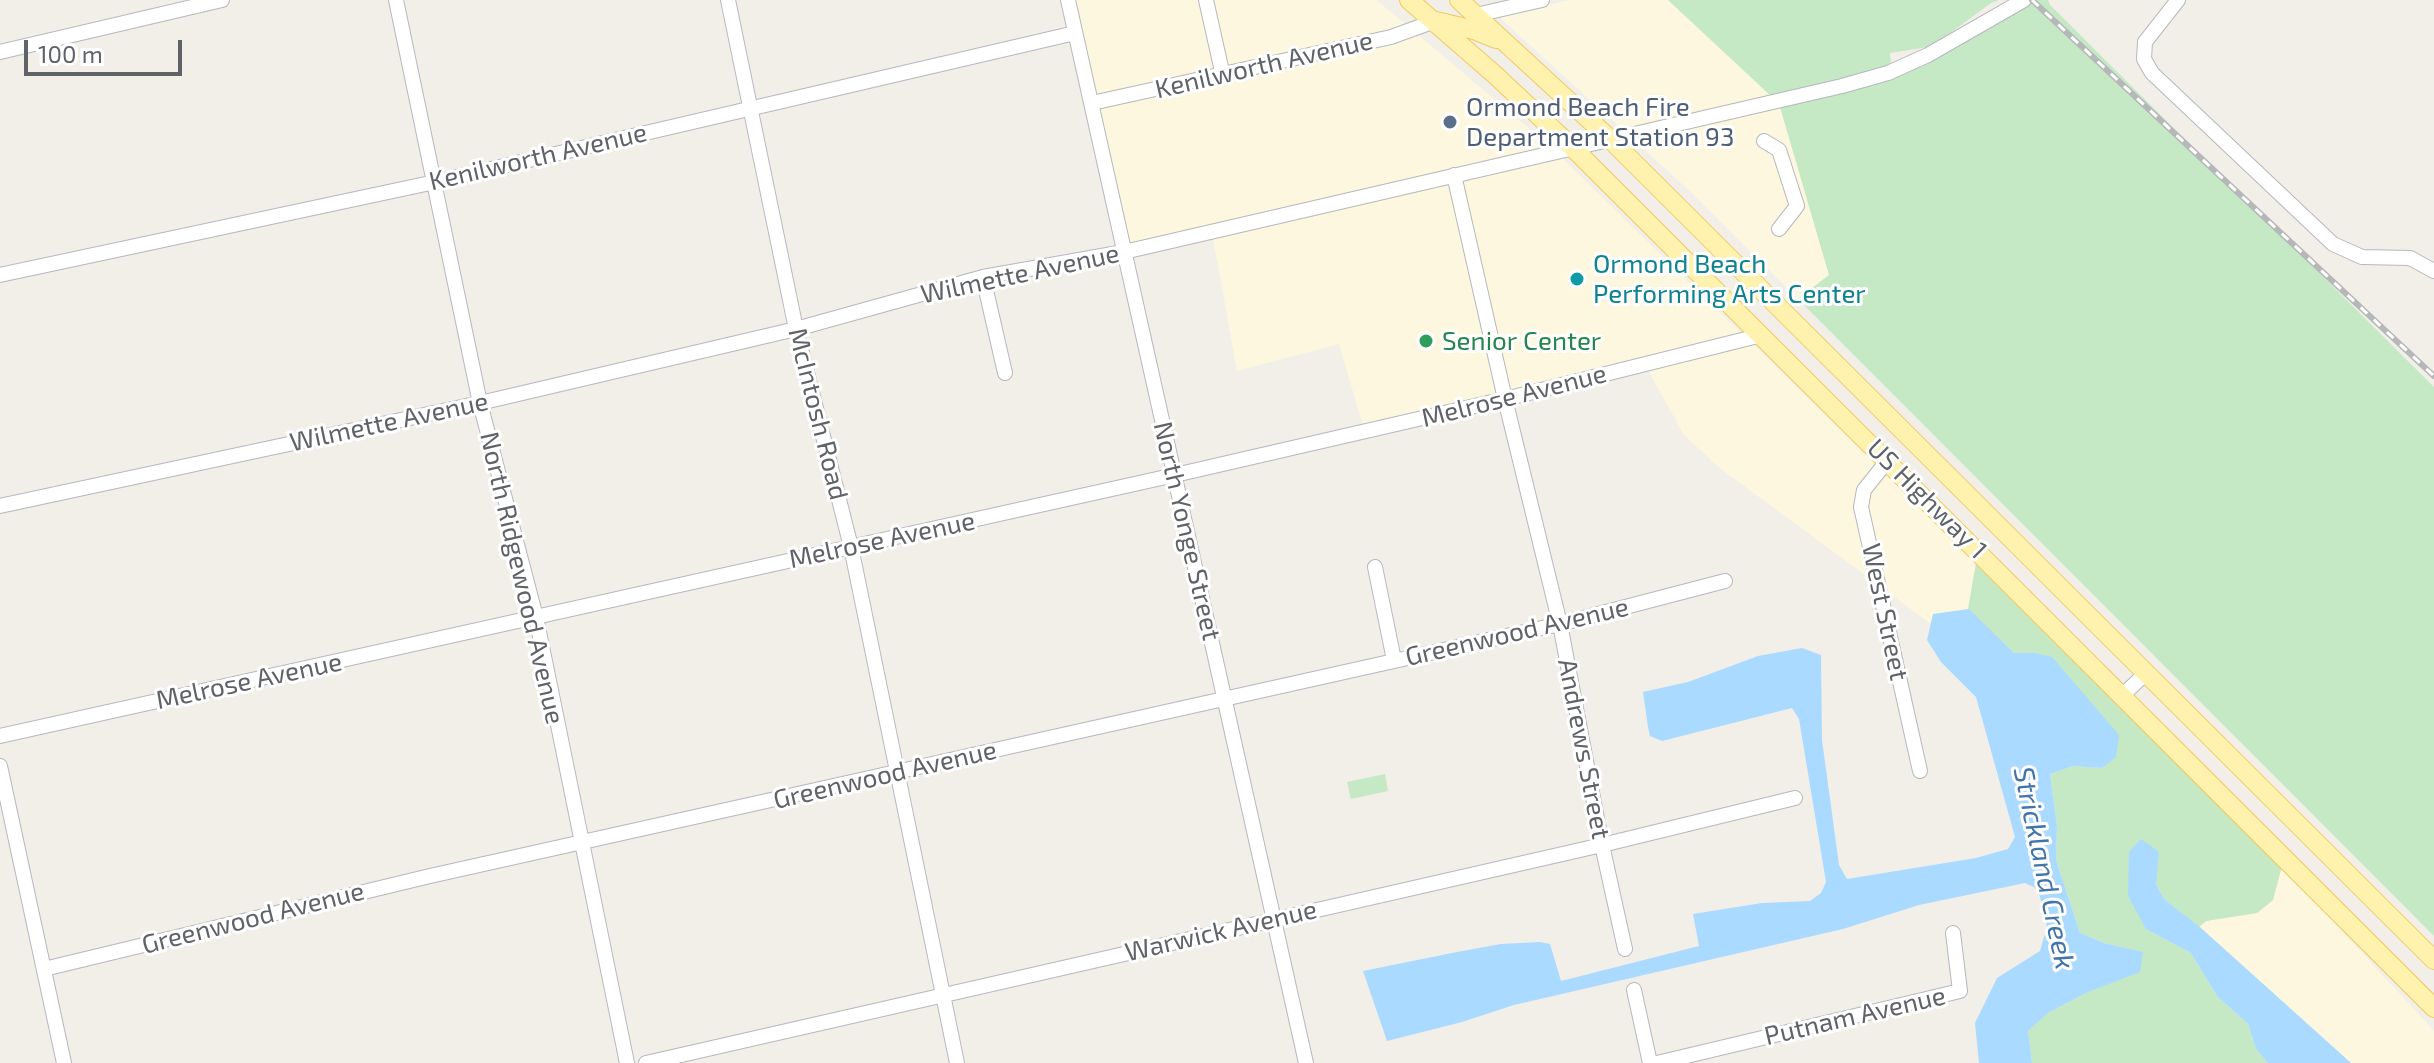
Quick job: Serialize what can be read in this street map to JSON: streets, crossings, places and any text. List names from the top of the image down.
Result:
{
  "streets": {
    "main road": ["US Highway 1"],
    "street": [
      "Kenilworth Avenue",
      "Wilmette Avenue",
      "Melrose Avenue",
      "McIntosh Road",
      "North Yonge Street",
      "North Ridgewood Avenue",
      "West Street",
      "Greenwood Avenue",
      "Andrews Street",
      "Warwick Avenue",
      "Putnam Avenue"
    ]
  },
  "crossings": [
    ["Kenilworth Avenue", "McIntosh Road"],
    ["Kenilworth Avenue", "US Highway 1"],
    ["Kenilworth Avenue", "North Yonge Street"],
    ["Kenilworth Avenue", "North Ridgewood Avenue"],
    ["Wilmette Avenue", "McIntosh Road"],
    ["Wilmette Avenue", "US Highway 1"],
    ["Wilmette Avenue", "North Yonge Street"],
    ["Wilmette Avenue", "North Ridgewood Avenue"],
    ["Wilmette Avenue", "Andrews Street"],
    ["Melrose Avenue", "McIntosh Road"],
    ["Melrose Avenue", "US Highway 1"],
    ["Melrose Avenue", "North Yonge Street"],
    ["Melrose Avenue", "North Ridgewood Avenue"],
    ["Melrose Avenue", "Andrews Street"],
    ["McIntosh Road", "Greenwood Avenue"],
    ["McIntosh Road", "Warwick Avenue"],
    ["US Highway 1", "West Street"],
    ["North Yonge Street", "Greenwood Avenue"],
    ["North Yonge Street", "Warwick Avenue"],
    ["North Ridgewood Avenue", "Greenwood Avenue"],
    ["Greenwood Avenue", "Andrews Street"],
    ["Andrews Street", "Warwick Avenue"]
  ],
  "water": ["Strickland Creek"],
  "places": ["Ormond Beach Fire Department Station 93", "Ormond Beach Performing Arts Center", "Senior Center"],
  "scale_bar": "100 m"
}
